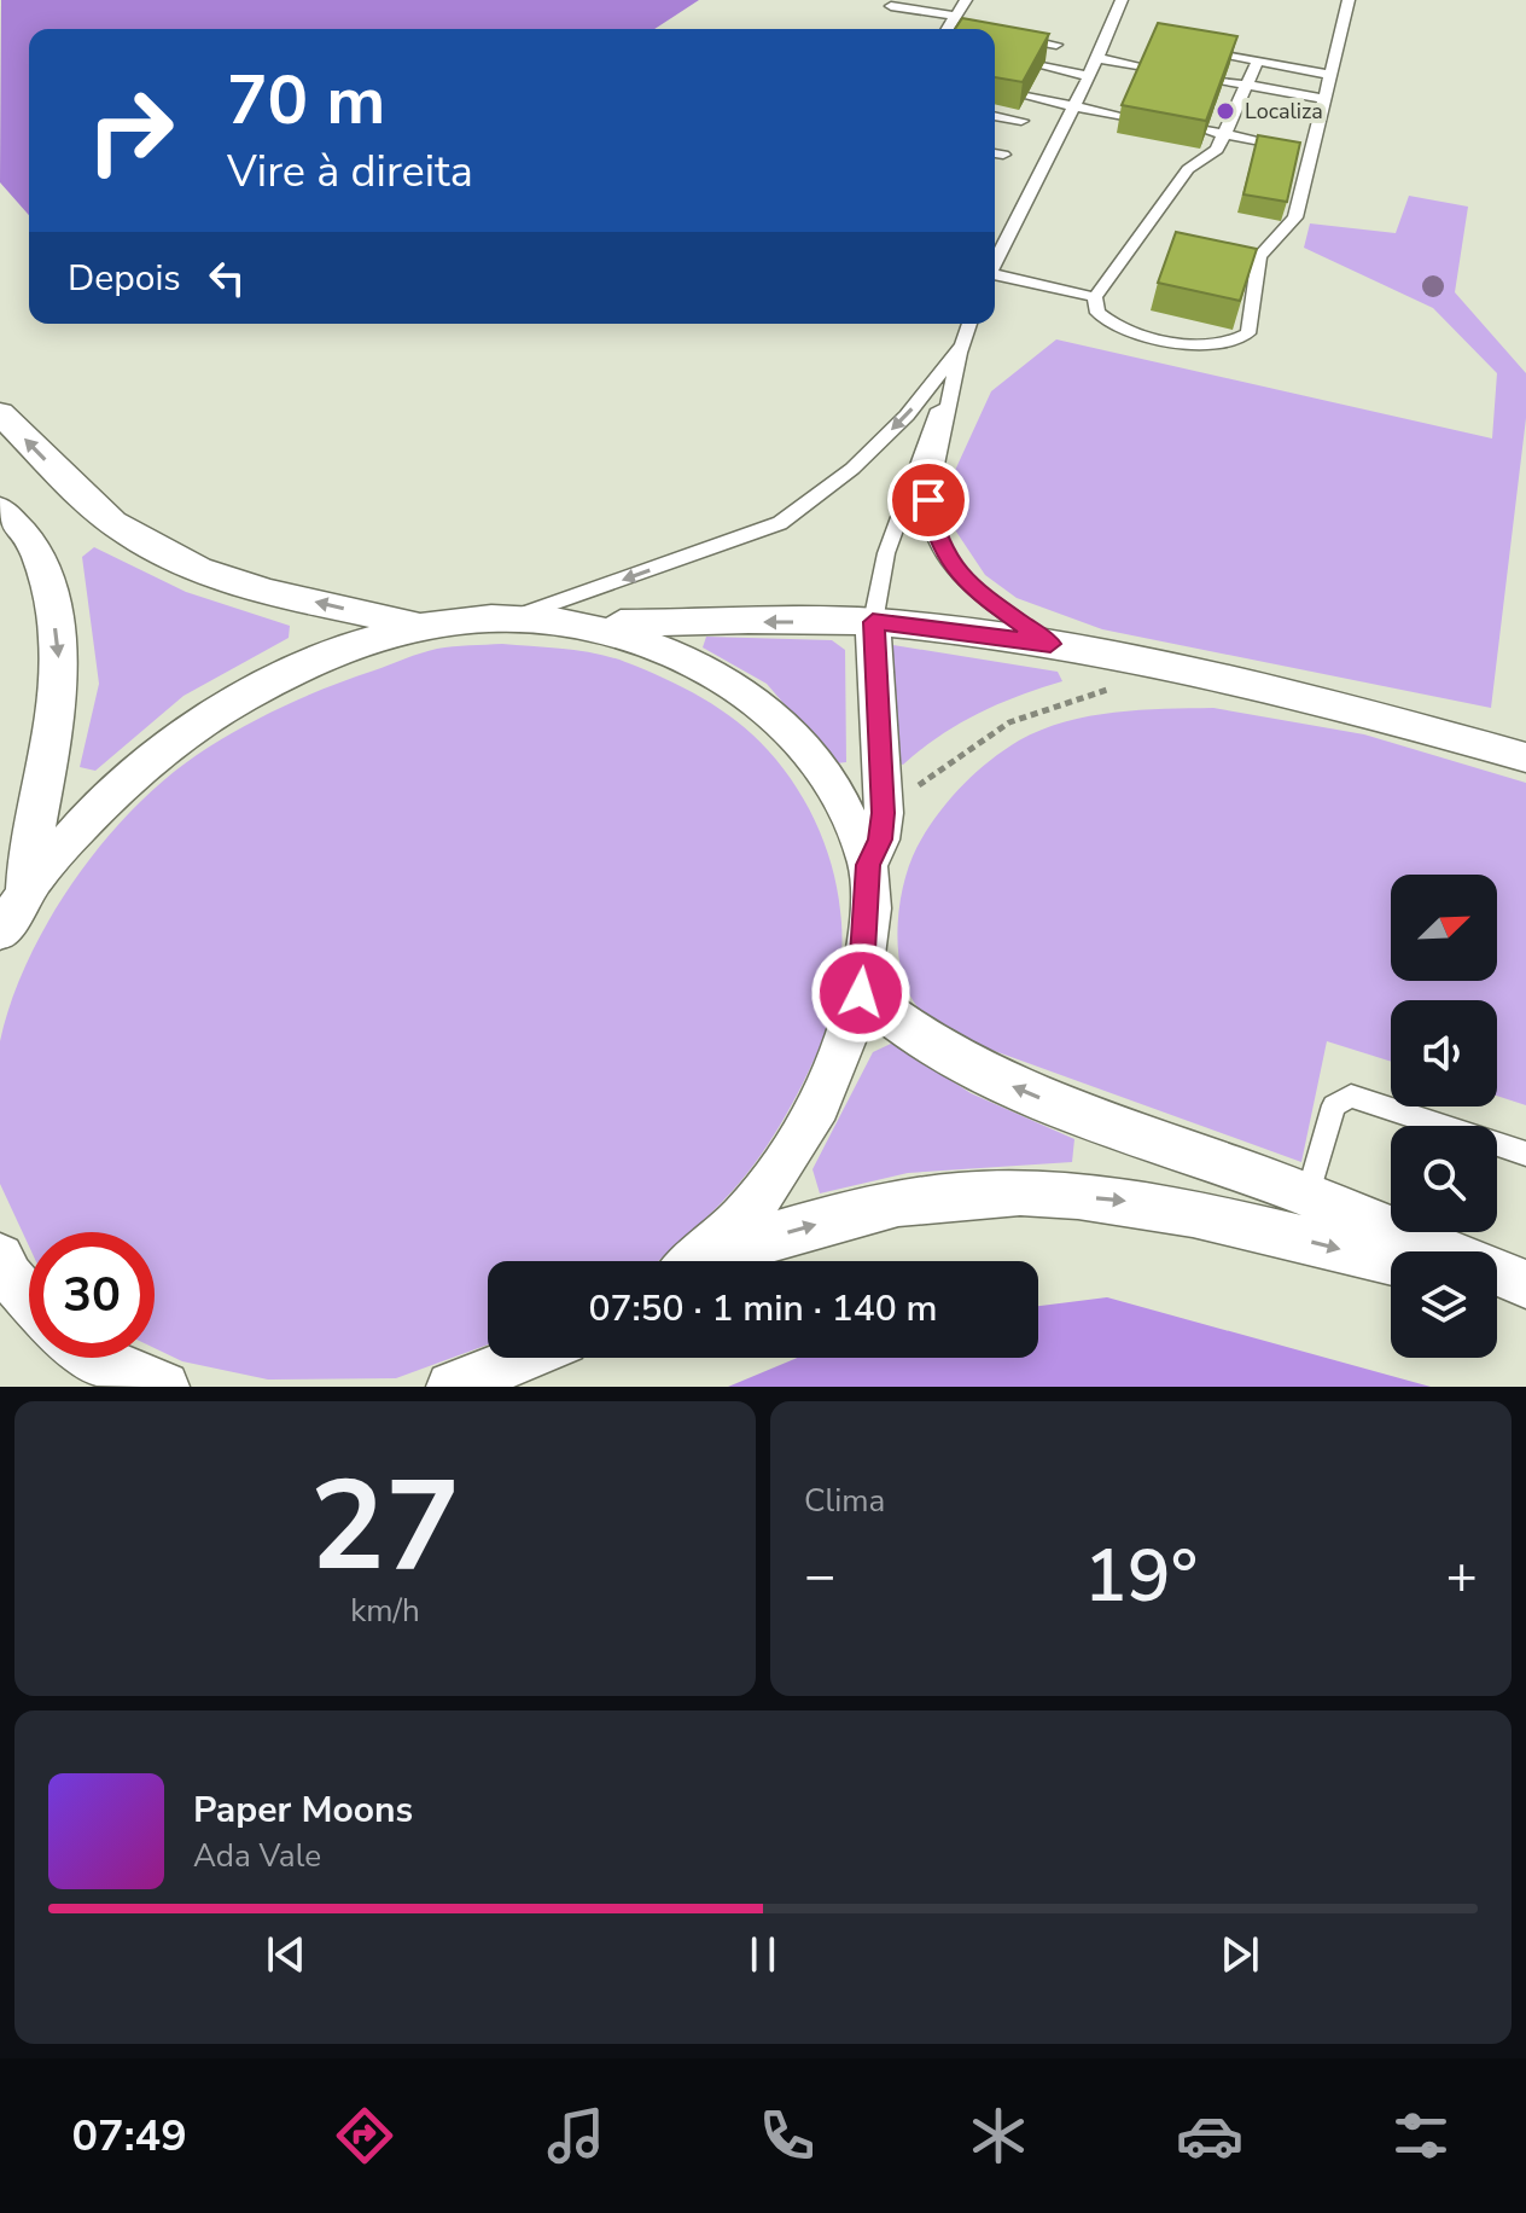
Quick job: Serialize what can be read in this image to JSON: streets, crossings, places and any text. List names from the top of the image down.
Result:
{
  "places": ["Localiza"],
  "north": "top right",
  "page": {
    "turn": ["70 m", "Vire à direita"],
    "then": "Depois",
    "limit": "30",
    "trip": "07:50 · 1 min · 140 m",
    "tile": [
      ["27", "km/h"],
      "Clima"
    ],
    "heat": ["−", "19°", "+"],
    "song": ["Paper Moons", "Ada Vale"],
    "tabs": "07:49"
  }
}
